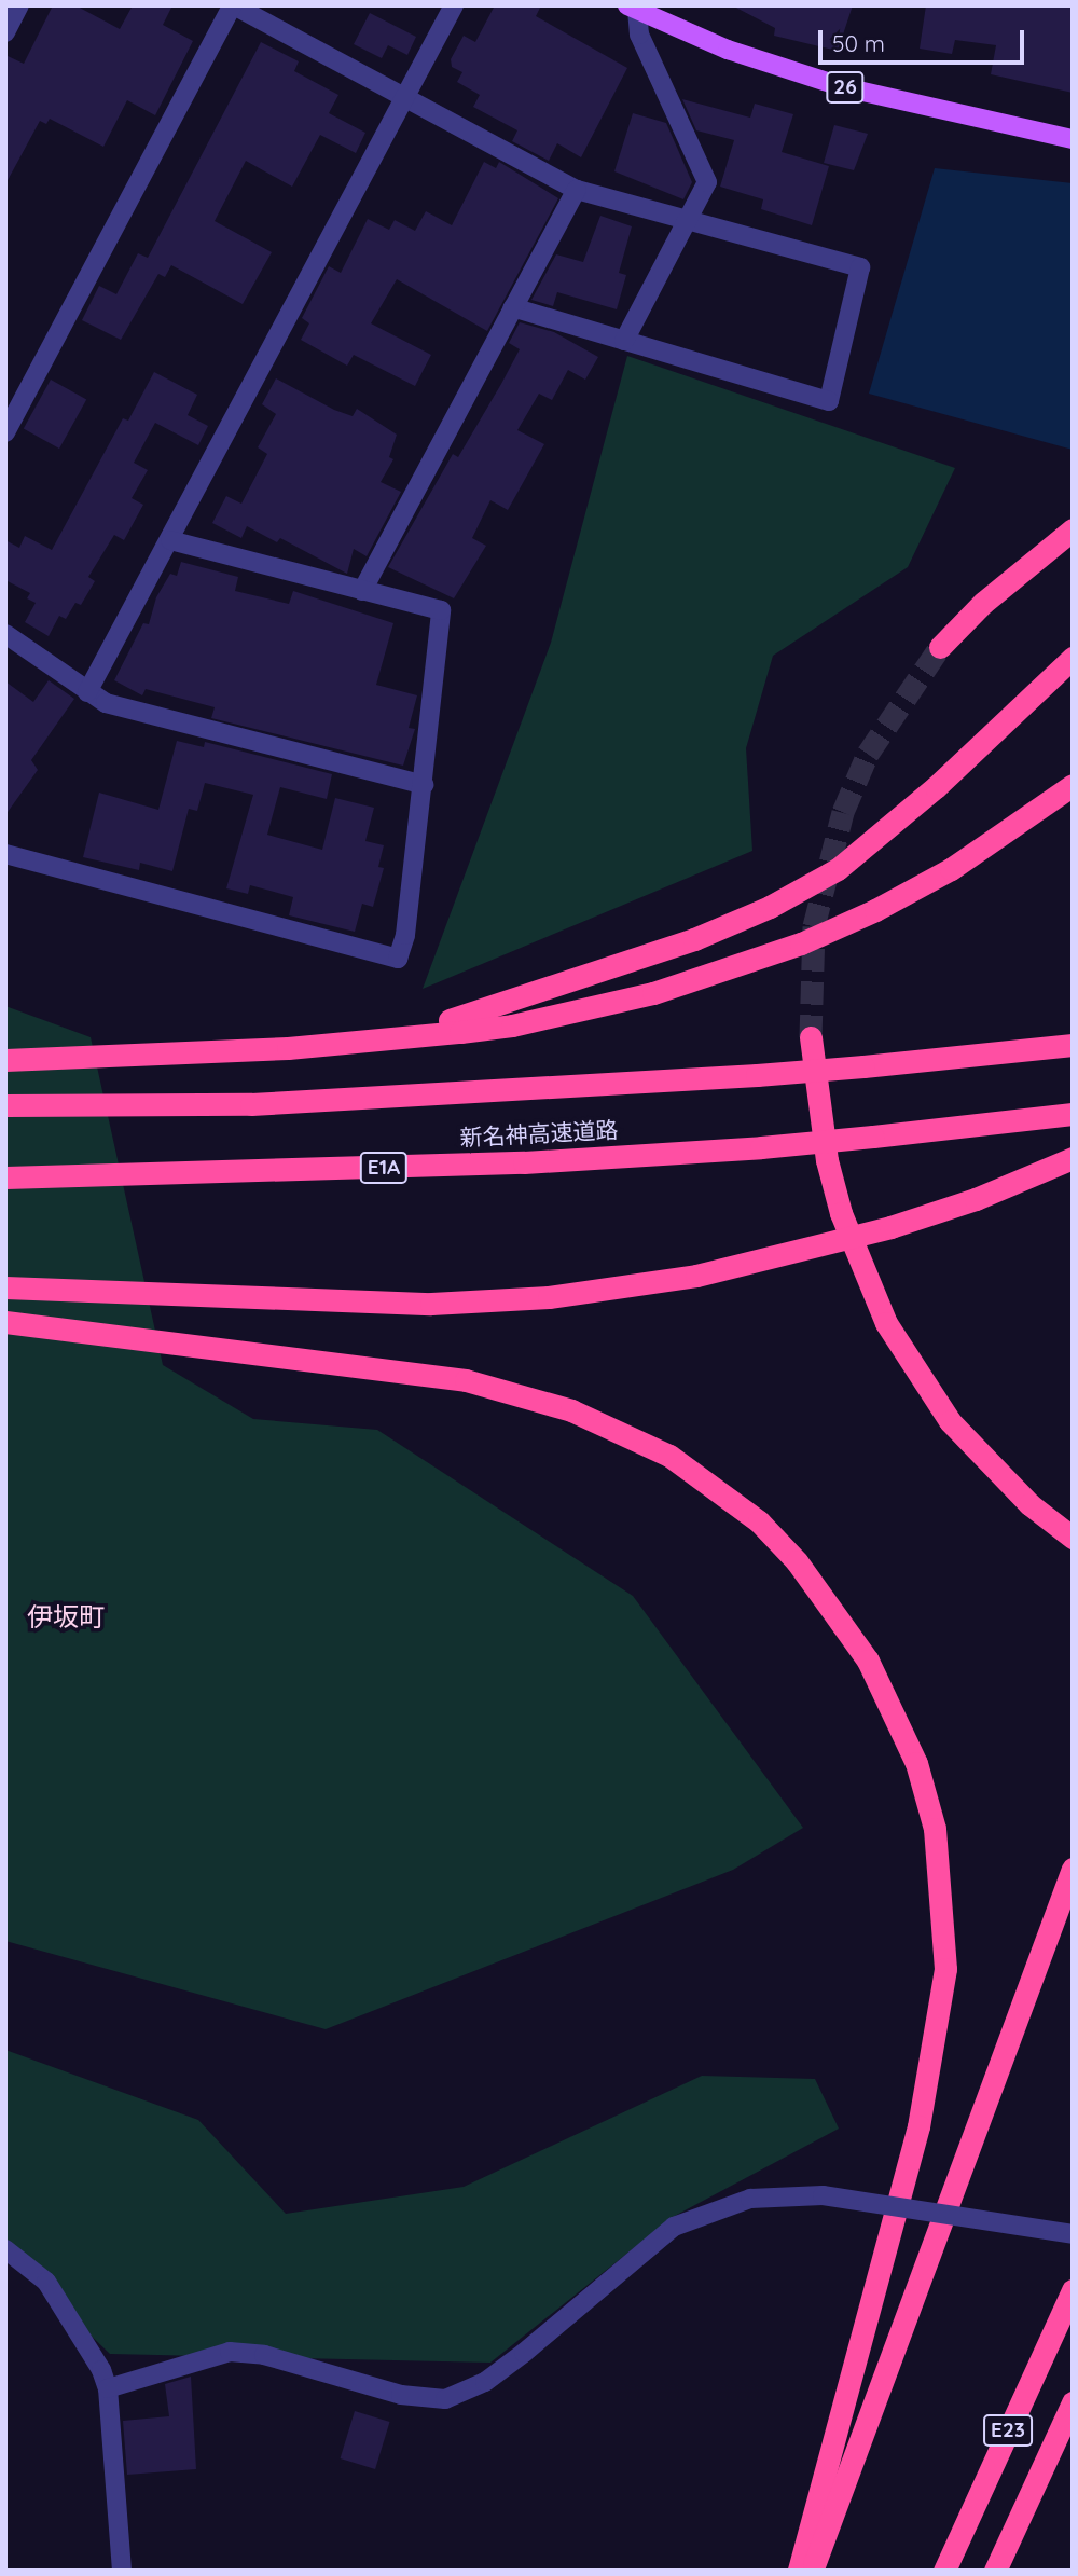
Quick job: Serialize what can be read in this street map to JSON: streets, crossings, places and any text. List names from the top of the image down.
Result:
{
  "streets": {
    "highway": ["新名神高速道路", "E1A", "E23"],
    "main road": ["26"]
  },
  "districts": ["伊坂町"],
  "scale_bar": "50 m"
}
